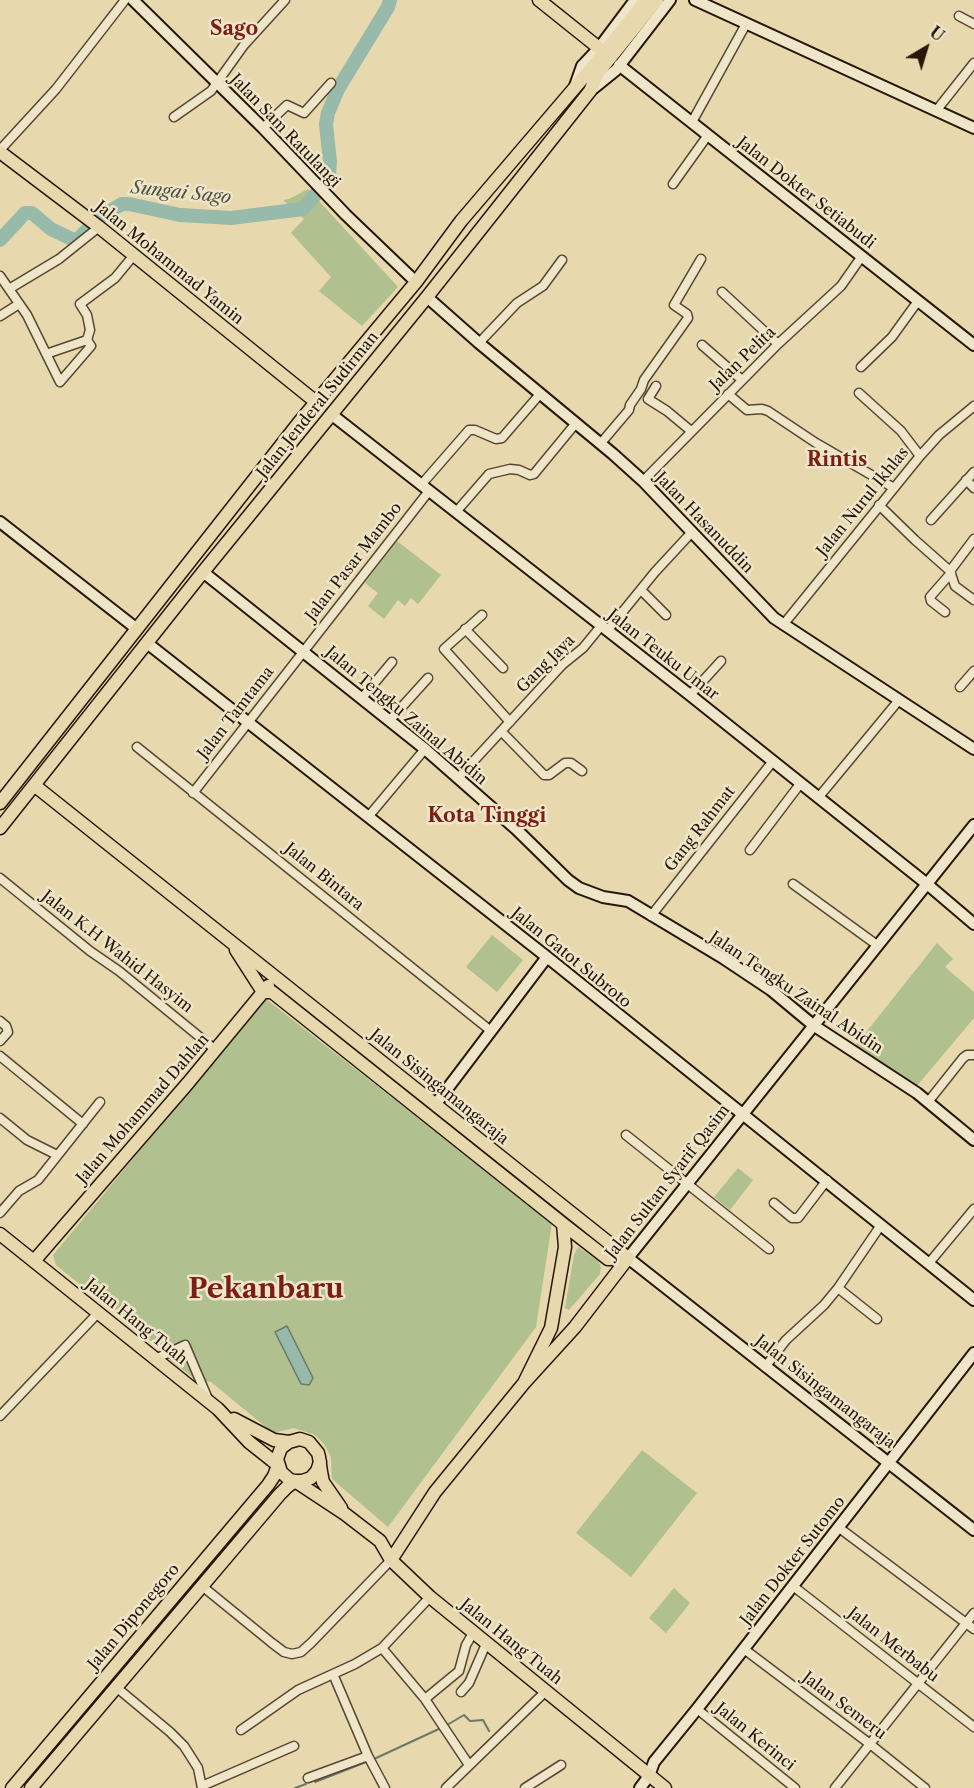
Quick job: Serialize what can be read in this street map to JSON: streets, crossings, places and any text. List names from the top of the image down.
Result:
{
  "streets": {
    "main road": [
      "Jalan Mohammad Yamin",
      "Jalan Jenderal Sudirman",
      "Jalan Sisingamangaraja",
      "Jalan Mohammad Dahlan",
      "Jalan Sultan Syarif Qasim",
      "Jalan Hang Tuah",
      "Jalan Diponegoro"
    ],
    "street": [
      "Jalan Sam Ratulangi",
      "Jalan Dokter Setiabudi",
      "Jalan Pelita",
      "Jalan Nurul Ikhlas",
      "Jalan Hasanuddin",
      "Jalan Pasar Mambo",
      "Jalan Teuku Umar",
      "Gang Jaya",
      "Jalan Tamtama",
      "Jalan Tengku Zainal Abidin",
      "Gang Rahmat",
      "Jalan Bintara",
      "Jalan K.H Wahid Hasyim",
      "Jalan Gatot Subroto",
      "Jalan Dokter Sutomo",
      "Jalan Merbabu",
      "Jalan Semeru",
      "Jalan Kerinci"
    ]
  },
  "crossings": [
    ["Jalan Sam Ratulangi", "Jalan Jenderal Sudirman"],
    ["Jalan Dokter Setiabudi", "Jalan Pelita"],
    ["Jalan Mohammad Yamin", "Jalan Jenderal Sudirman"],
    ["Jalan Mohammad Yamin", "Jalan Teuku Umar"],
    ["Jalan Pelita", "Jalan Hasanuddin"],
    ["Jalan Jenderal Sudirman", "Jalan Hasanuddin"],
    ["Jalan Jenderal Sudirman", "Jalan Teuku Umar"],
    ["Jalan Jenderal Sudirman", "Jalan Tengku Zainal Abidin"],
    ["Jalan Jenderal Sudirman", "Jalan Gatot Subroto"],
    ["Jalan Jenderal Sudirman", "Jalan Sisingamangaraja"],
    ["Jalan Nurul Ikhlas", "Jalan Hasanuddin"],
    ["Jalan Hasanuddin", "Jalan Pasar Mambo"],
    ["Jalan Hasanuddin", "Gang Jaya"],
    ["Jalan Pasar Mambo", "Jalan Teuku Umar"],
    ["Jalan Pasar Mambo", "Jalan Tamtama"],
    ["Jalan Pasar Mambo", "Jalan Tengku Zainal Abidin"],
    ["Jalan Teuku Umar", "Gang Jaya"],
    ["Jalan Teuku Umar", "Gang Rahmat"],
    ["Jalan Teuku Umar", "Jalan Sultan Syarif Qasim"],
    ["Gang Jaya", "Jalan Tengku Zainal Abidin"],
    ["Jalan Tamtama", "Jalan Tengku Zainal Abidin"],
    ["Jalan Tamtama", "Jalan Bintara"],
    ["Jalan Tamtama", "Jalan Gatot Subroto"],
    ["Jalan Tengku Zainal Abidin", "Gang Rahmat"],
    ["Jalan Tengku Zainal Abidin", "Jalan Sultan Syarif Qasim"],
    ["Jalan K.H Wahid Hasyim", "Jalan Mohammad Dahlan"],
    ["Jalan Gatot Subroto", "Jalan Sultan Syarif Qasim"],
    ["Jalan Sisingamangaraja", "Jalan Mohammad Dahlan"],
    ["Jalan Sisingamangaraja", "Jalan Sultan Syarif Qasim"],
    ["Jalan Sisingamangaraja", "Jalan Dokter Sutomo"],
    ["Jalan Mohammad Dahlan", "Jalan Hang Tuah"],
    ["Jalan Sultan Syarif Qasim", "Jalan Hang Tuah"],
    ["Jalan Hang Tuah", "Jalan Dokter Sutomo"],
    ["Jalan Hang Tuah", "Jalan Diponegoro"],
    ["Jalan Dokter Sutomo", "Jalan Merbabu"],
    ["Jalan Dokter Sutomo", "Jalan Semeru"],
    ["Jalan Dokter Sutomo", "Jalan Kerinci"]
  ],
  "districts": [
    "Sago",
    "Rintis",
    "Kota Tinggi",
    "Pekanbaru"
  ],
  "water": ["Sungai Sago"],
  "north": "top right"
}
